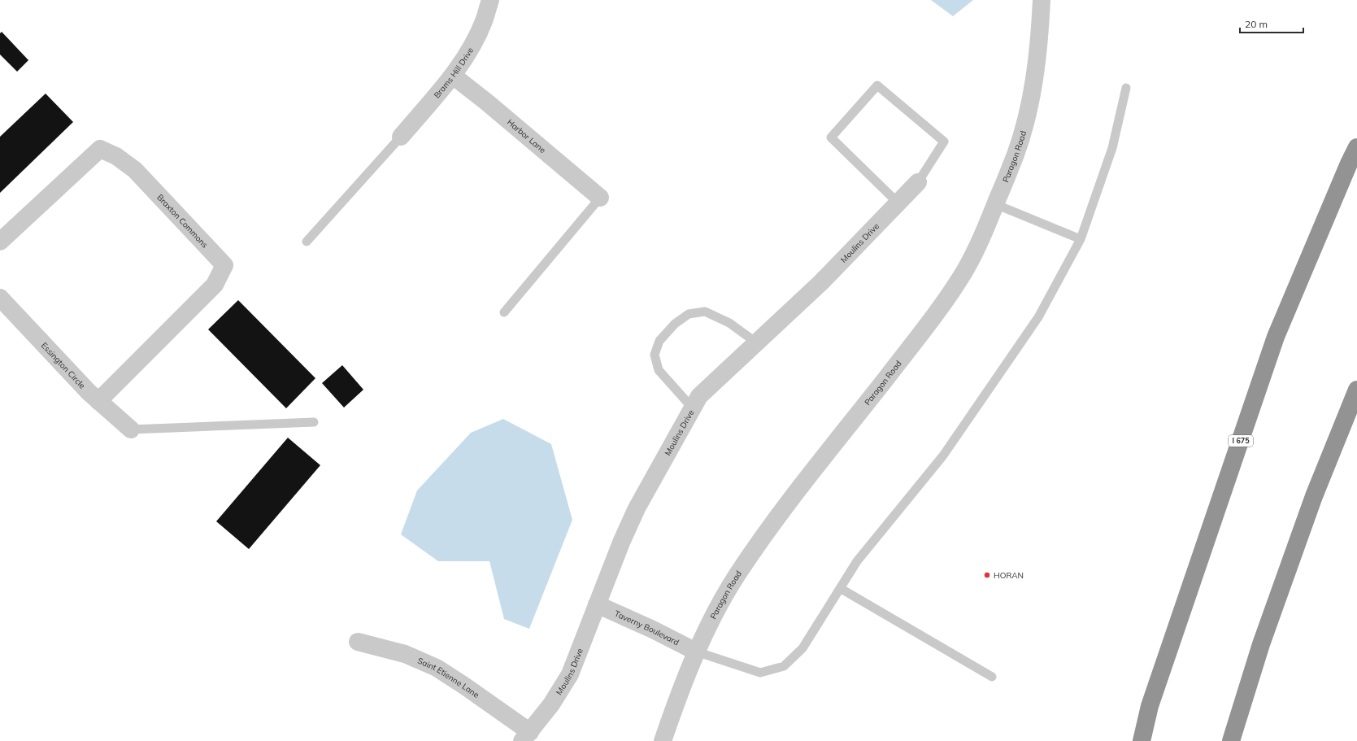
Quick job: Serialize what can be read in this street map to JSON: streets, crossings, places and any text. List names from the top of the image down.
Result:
{
  "streets": {
    "highway": ["I 675"],
    "street": [
      "Brams Hill Drive",
      "Harbor Lane",
      "Paragon Road",
      "Braxton Commons",
      "Moulins Drive",
      "Essington Circle",
      "Taverny Boulevard",
      "Saint Etienne Lane"
    ]
  },
  "crossings": [
    ["Brams Hill Drive", "Harbor Lane"],
    ["Paragon Road", "Taverny Boulevard"],
    ["Braxton Commons", "Essington Circle"],
    ["Moulins Drive", "Taverny Boulevard"],
    ["Moulins Drive", "Saint Etienne Lane"]
  ],
  "places": ["HORAN"],
  "scale_bar": "20 m"
}
